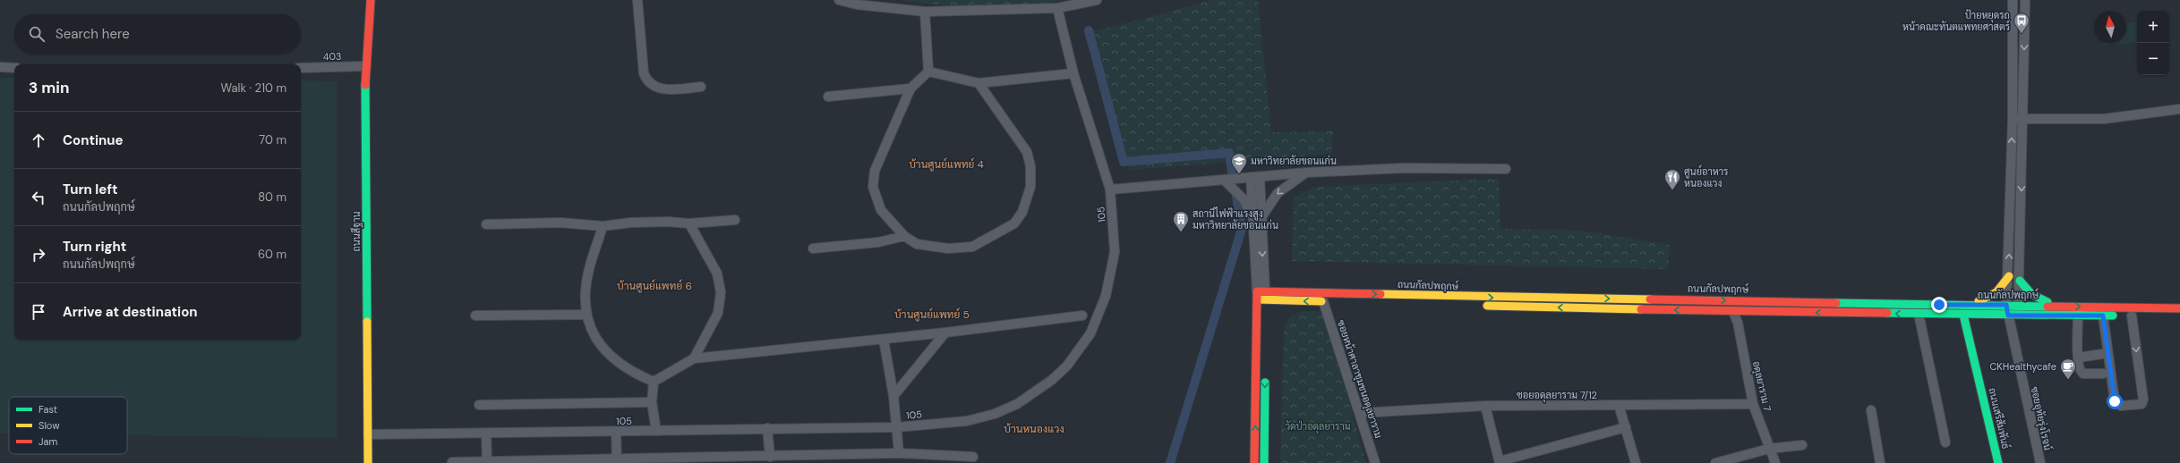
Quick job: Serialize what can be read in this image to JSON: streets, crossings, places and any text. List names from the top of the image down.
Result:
{
  "streets": {
    "main road": ["ถนนสีฐาน", "ถนนกัลปพฤกษ์", "ถนนเสรีสัมพันธ์"],
    "street": [
      "403",
      "105",
      "ซอยหน้าศาลาชุมชนอดุลยาราม",
      "อดุลยาราม 7",
      "ซอยอดุลยาราม 7/12",
      "ซอยอุทัยรุ่งโรจน์"
    ]
  },
  "crossings": [
    ["403", "ถนนสีฐาน"],
    ["105", "ถนนสีฐาน"],
    ["ถนนกัลปพฤกษ์", "อดุลยาราม 7"],
    ["ถนนกัลปพฤกษ์", "ถนนเสรีสัมพันธ์"],
    ["ถนนกัลปพฤกษ์", "ซอยอุทัยรุ่งโรจน์"],
    ["ซอยหน้าศาลาชุมชนอดุลยาราม", "ซอยอดุลยาราม 7/12"],
    ["อดุลยาราม 7", "ซอยอดุลยาราม 7/12"]
  ],
  "districts": [
    "บ้านศูนย์แพทย์ 4",
    "บ้านศูนย์แพทย์ 6",
    "บ้านศูนย์แพทย์ 5",
    "บ้านหนองแวง"
  ],
  "parks": ["วัดป่าอดุลยาราม"],
  "places": {
    "bus stop": ["ป้ายหยุดรถ หน้าคณะทันตแพทยศาสตร์"],
    "school or university": ["มหาวิทยาลัยขอนแก่น"],
    "restaurant": ["ศูนย์อาหาร หนองแวง"],
    "building": ["สถานีไฟฟ้าแรงสูง มหาวิทยาลัยขอนแก่น"],
    "cafe": ["CKHealthycafe"]
  },
  "legend": ["Fast", "Slow", "Jam"],
  "north": "top",
  "page": {
    "map_buttons": ["+", "−"],
    "search": "Search here",
    "heading": ["3 min", "Walk · 210 m"],
    "list": [
      ["Continue", "70 m"],
      ["Turn left", "ถนนกัลปพฤกษ์", "80 m"],
      ["Turn right", "ถนนกัลปพฤกษ์", "60 m"],
      "Arrive at destination"
    ]
  }
}
